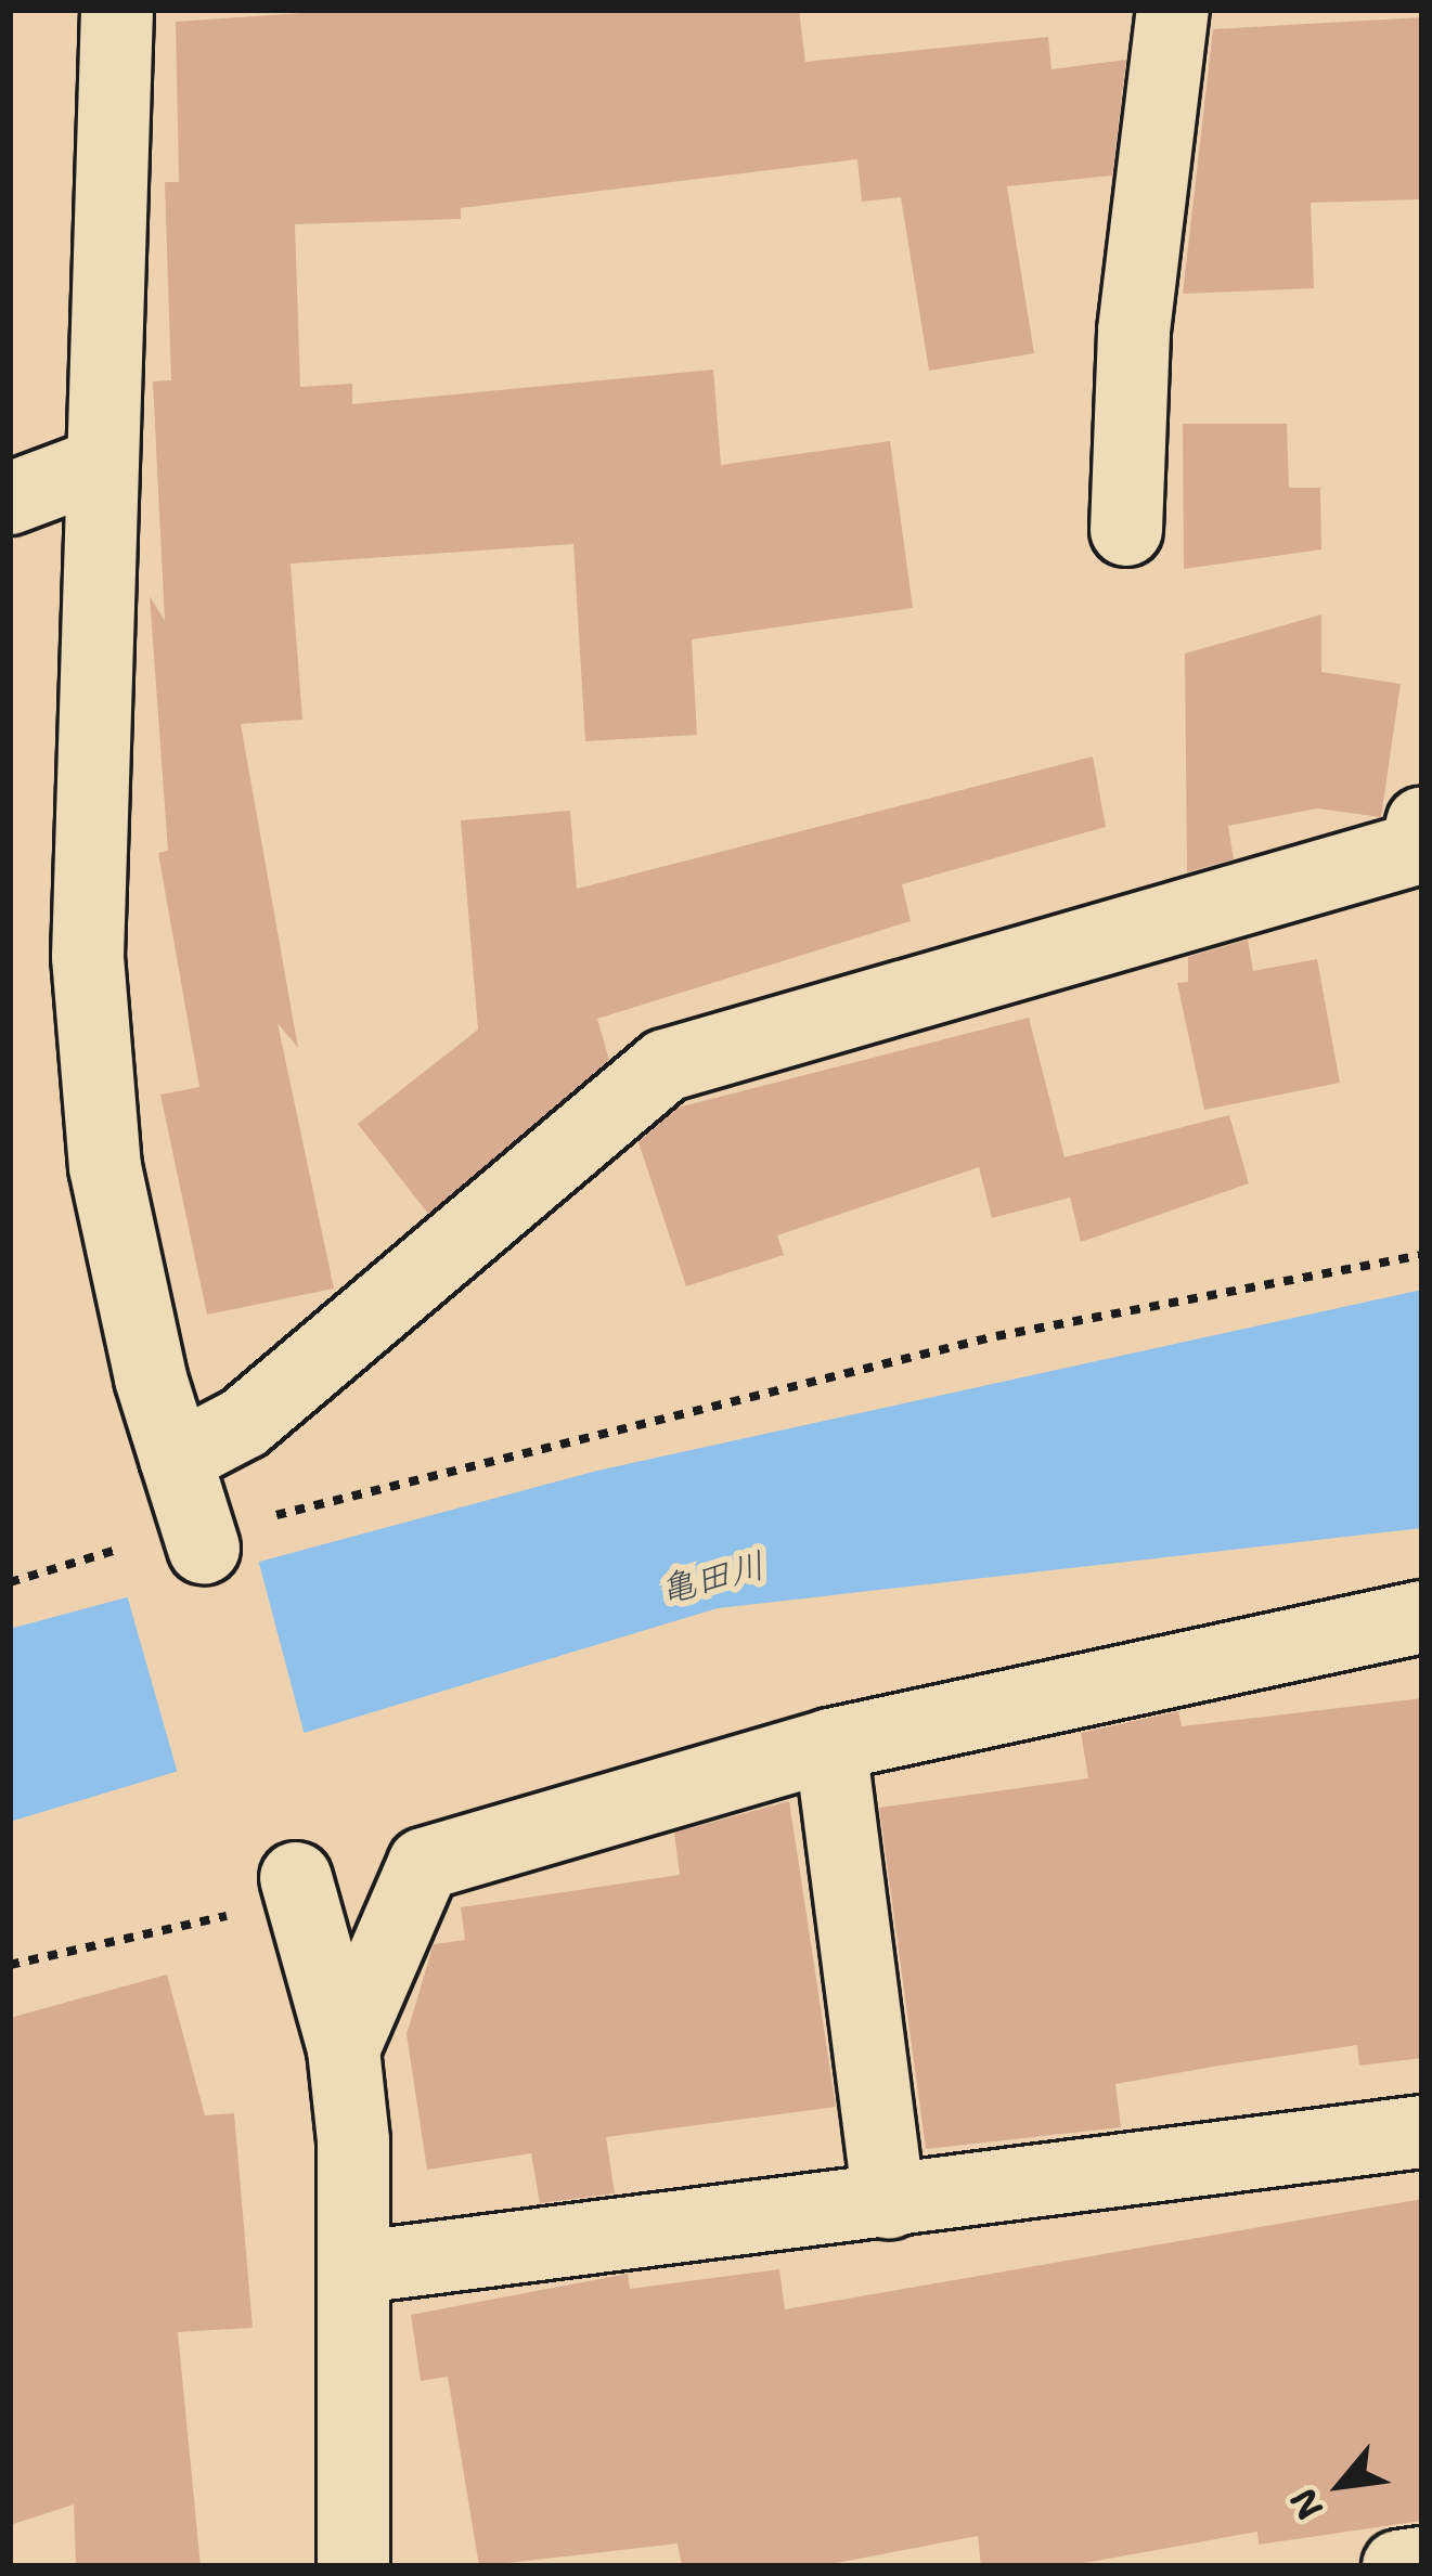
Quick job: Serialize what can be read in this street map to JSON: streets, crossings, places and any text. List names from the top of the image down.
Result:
{
  "water": ["亀田川"],
  "north": "bottom left"
}
